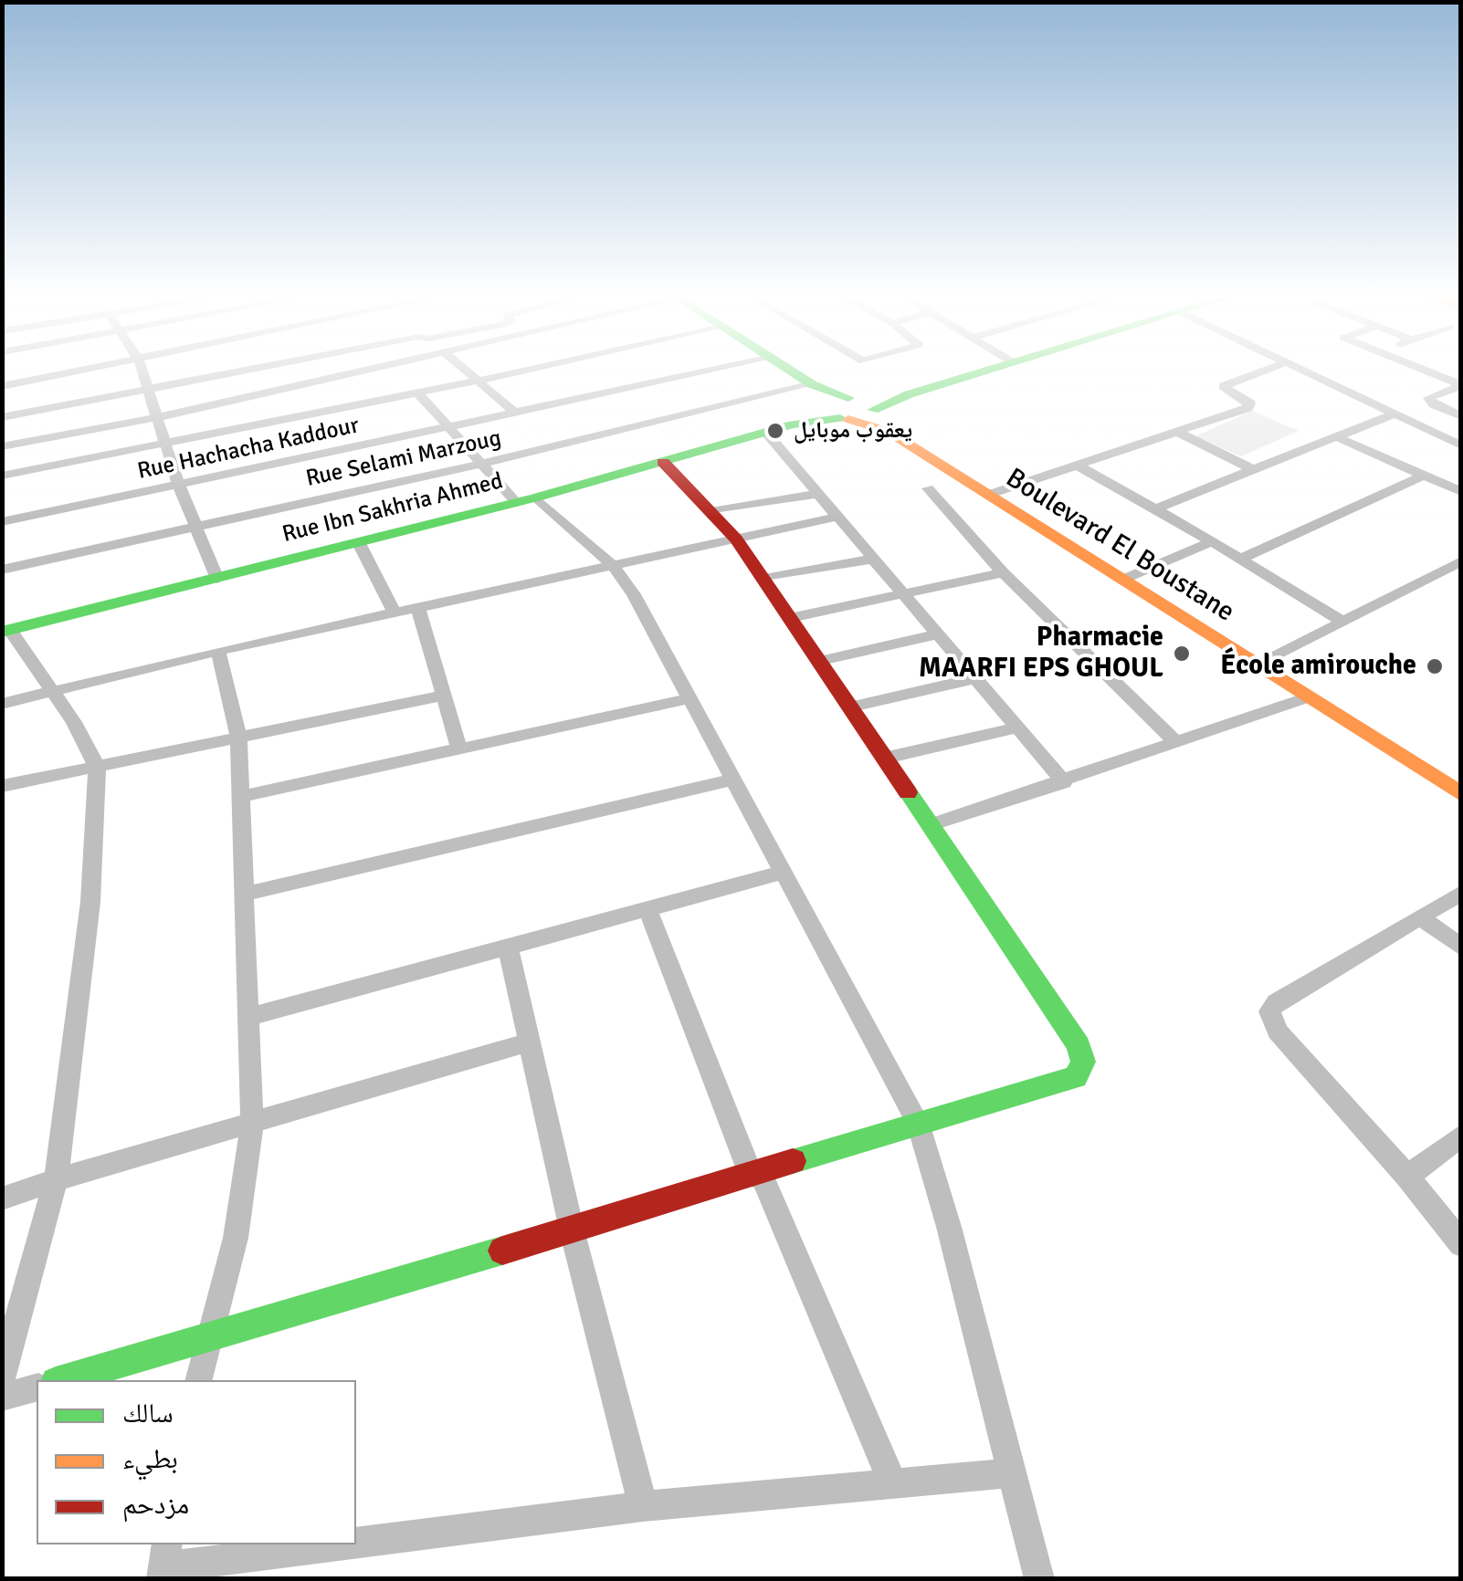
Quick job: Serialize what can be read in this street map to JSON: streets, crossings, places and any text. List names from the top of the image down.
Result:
{
  "streets": {
    "main road": ["Rue Ibn Sakhria Ahmed", "Boulevard El Boustane"],
    "street": ["Rue Hachacha Kaddour", "Rue Selami Marzoug"]
  },
  "crossings": [
    ["Rue Selami Marzoug", "Rue Ibn Sakhria Ahmed"],
    ["Rue Selami Marzoug", "Boulevard El Boustane"],
    ["Rue Ibn Sakhria Ahmed", "Boulevard El Boustane"]
  ],
  "places": ["يعقوب موبايل", "Pharmacie MAARFI EPS GHOUL", "École amirouche"],
  "legend": ["سالك", "بطيء", "مزدحم"]
}
